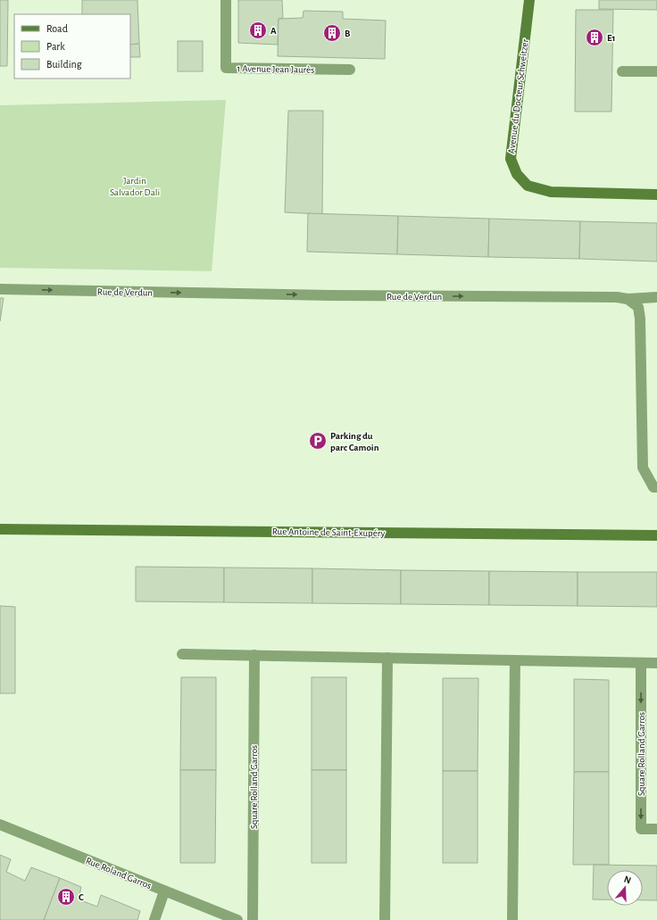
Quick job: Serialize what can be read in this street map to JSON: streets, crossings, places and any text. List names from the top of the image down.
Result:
{
  "streets": {
    "main road": ["Avenue du Docteur Schweitzer", "Rue Antoine de Saint-Exupéry"],
    "street": [
      "1 Avenue Jean Jaurès",
      "Rue de Verdun",
      "Square Rolland Garros",
      "Rue Roland Garros"
    ]
  },
  "one_way": ["Rue de Verdun", "Square Rolland Garros"],
  "parks": ["Jardin Salvador Dali"],
  "places": {
    "building": [
      "A",
      "B",
      "E1",
      "C"
    ],
    "parking": ["Parking du parc Camoin"]
  },
  "legend": ["Road", "Park", "Building"],
  "north": "top"
}
